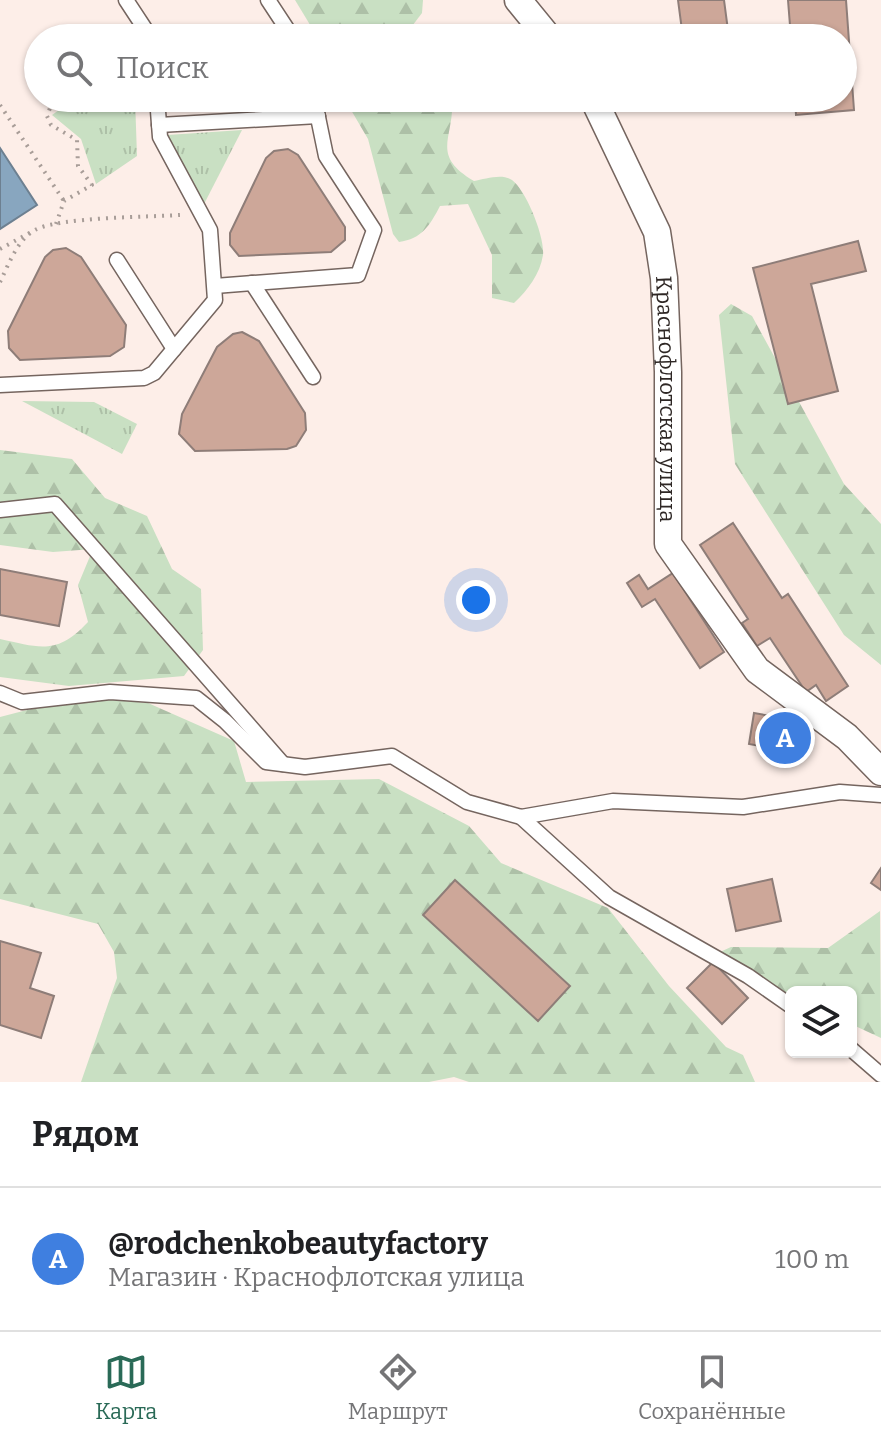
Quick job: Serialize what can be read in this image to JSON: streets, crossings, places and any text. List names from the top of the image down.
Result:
{
  "streets": {
    "street": ["Краснофлотская улица"]
  },
  "page": {
    "search": "Поиск",
    "pins": "A",
    "heading": "Рядом",
    "list": [
      {
        "mark": "A",
        "name": "@rodchenkobeautyfactory",
        "note": "Магазин · Краснофлотская улица",
        "value": "100 m"
      }
    ],
    "nav": ["Карта", "Маршрут", "Сохранённые"]
  }
}
